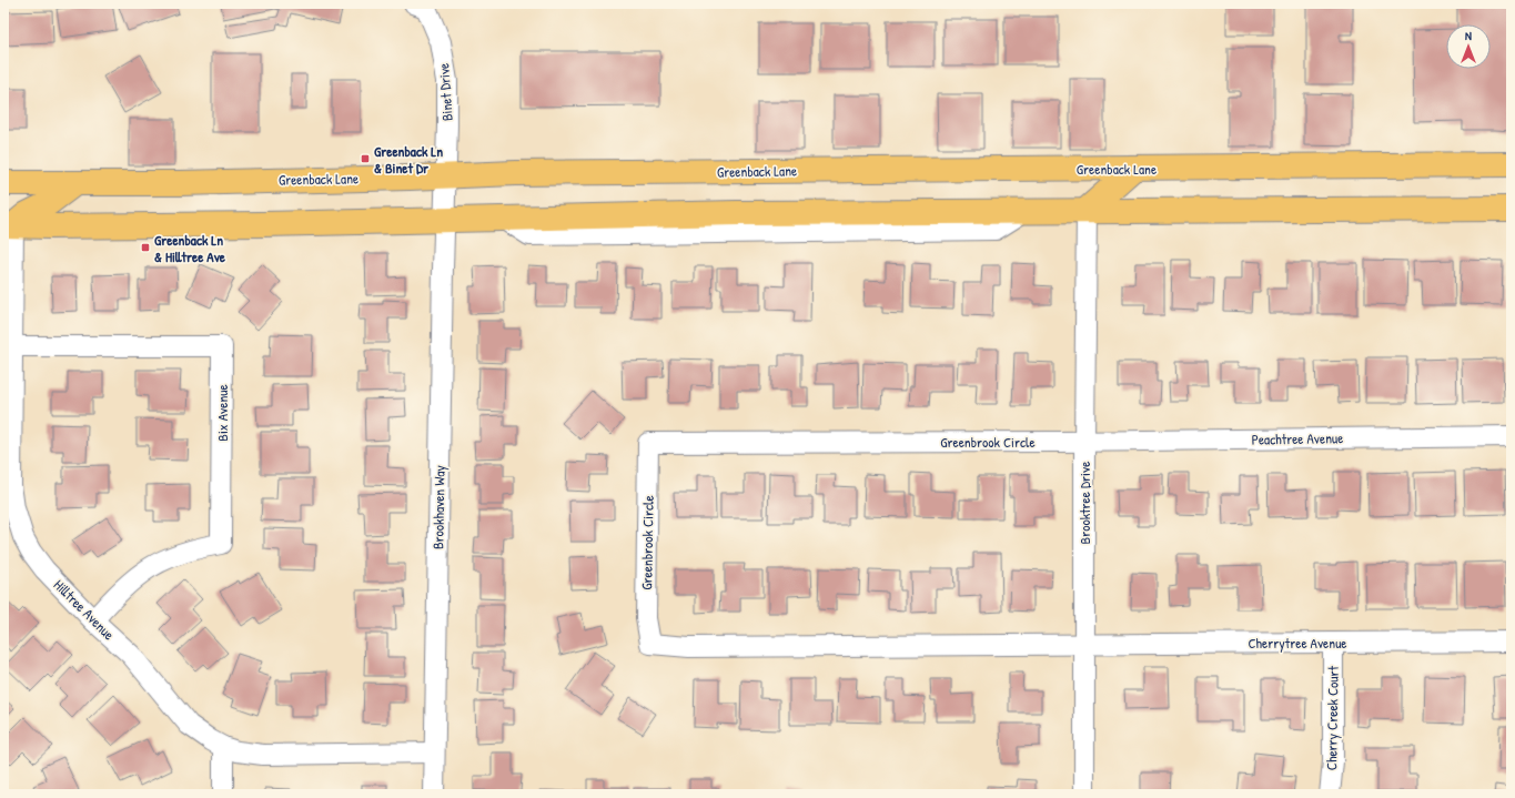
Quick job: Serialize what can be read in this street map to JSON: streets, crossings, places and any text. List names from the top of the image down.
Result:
{
  "streets": {
    "main road": ["Greenback Lane"],
    "street": [
      "Binet Drive",
      "Bix Avenue",
      "Peachtree Avenue",
      "Greenbrook Circle",
      "Brooktree Drive",
      "Brookhaven Way",
      "Hilltree Avenue",
      "Cherrytree Avenue",
      "Cherry Creek Court"
    ]
  },
  "crossings": [
    ["Binet Drive", "Greenback Lane"],
    ["Binet Drive", "Brookhaven Way"],
    ["Bix Avenue", "Hilltree Avenue"],
    ["Peachtree Avenue", "Greenbrook Circle"],
    ["Peachtree Avenue", "Brooktree Drive"],
    ["Greenbrook Circle", "Brooktree Drive"],
    ["Greenbrook Circle", "Cherrytree Avenue"],
    ["Brooktree Drive", "Cherrytree Avenue"],
    ["Brookhaven Way", "Hilltree Avenue"],
    ["Cherrytree Avenue", "Cherry Creek Court"]
  ],
  "places": {
    "transit": ["Greenback Ln & Binet Dr", "Greenback Ln & Hilltree Ave"]
  },
  "north": "top"
}
